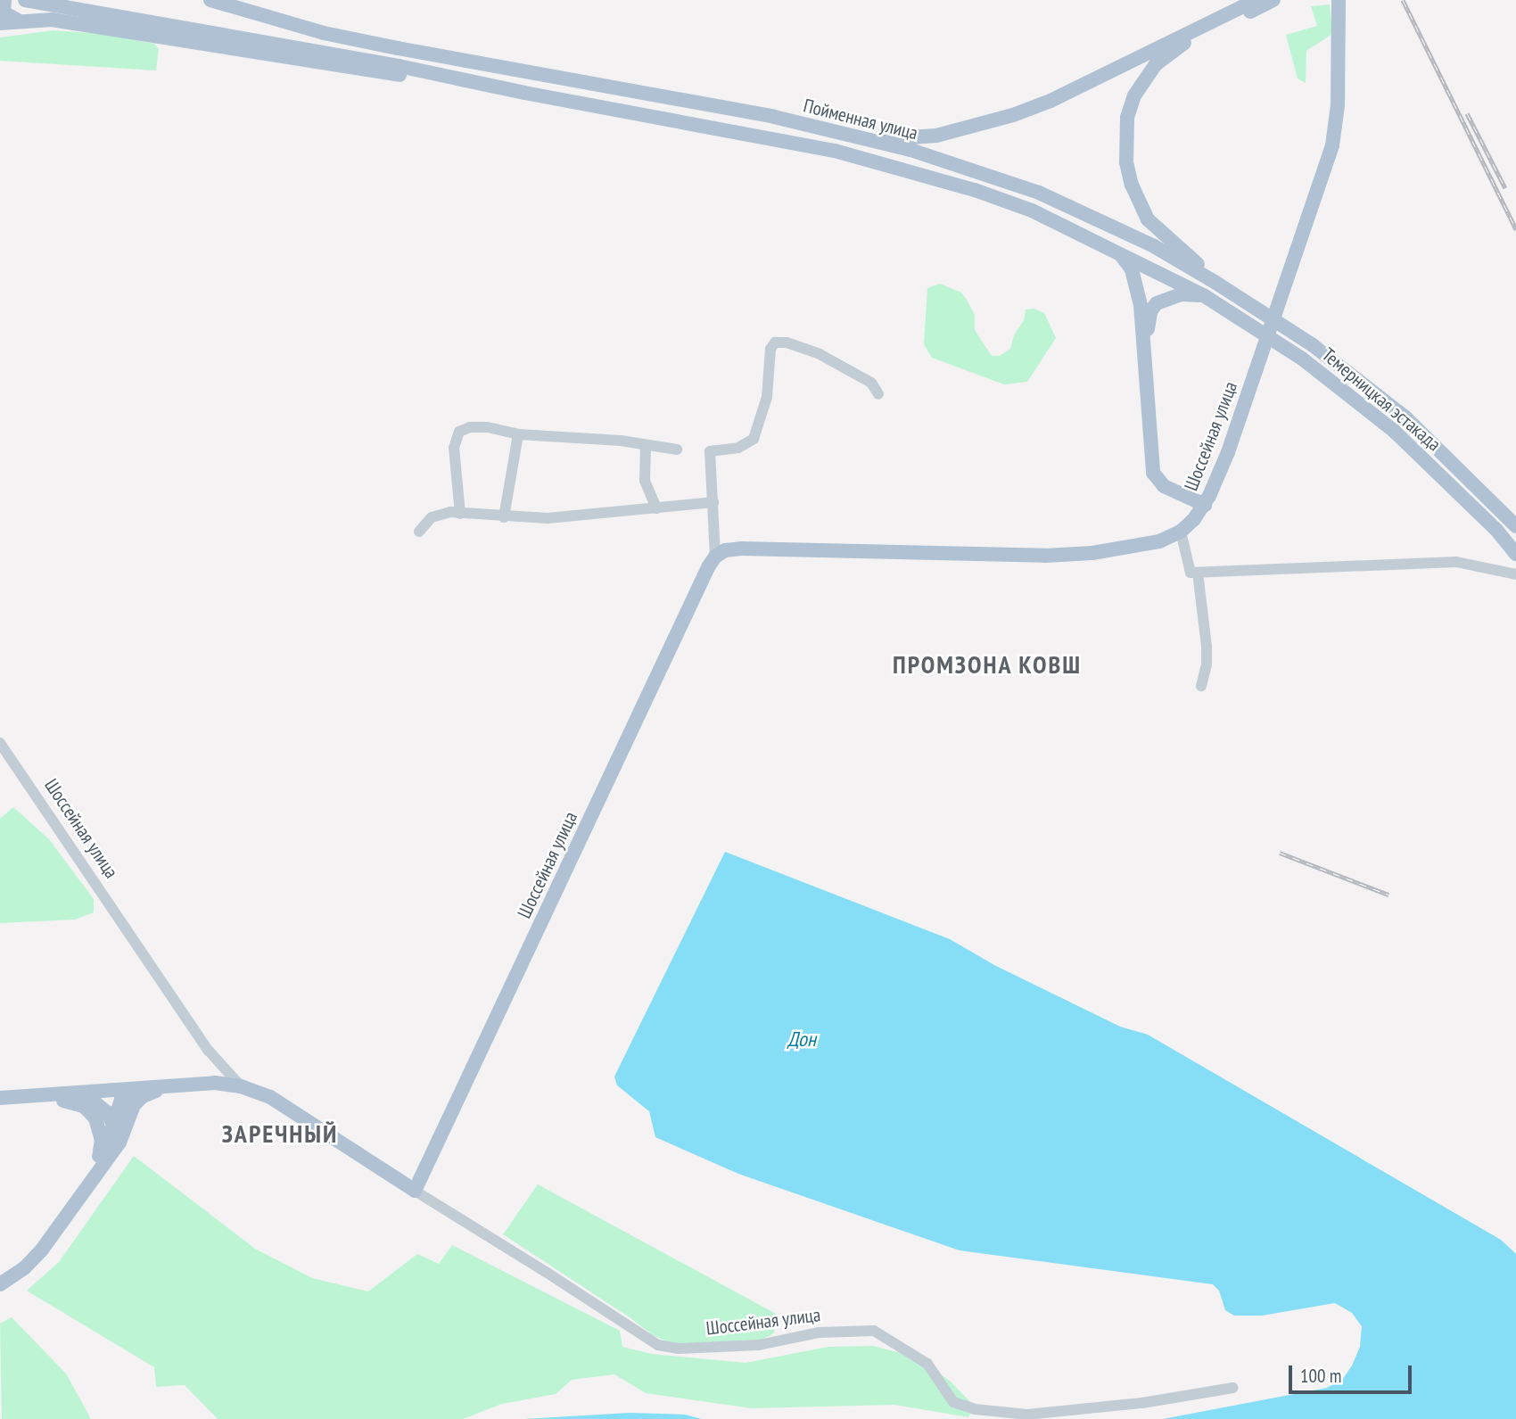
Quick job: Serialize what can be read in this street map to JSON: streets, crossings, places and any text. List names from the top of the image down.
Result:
{
  "streets": {
    "main road": ["Пойменная улица", "Темерницкая эстакада", "Шоссейная улица"]
  },
  "crossings": [
    ["Пойменная улица", "Темерницкая эстакада"]
  ],
  "districts": ["ПРОМЗОНА КОВШ", "ЗАРЕЧНЫЙ"],
  "water": ["Дон"],
  "scale_bar": "100 m"
}
